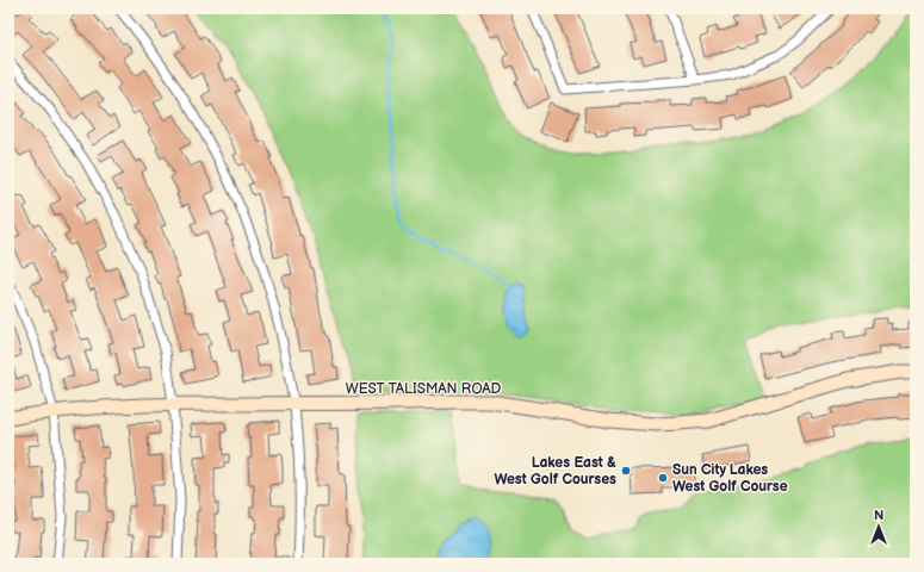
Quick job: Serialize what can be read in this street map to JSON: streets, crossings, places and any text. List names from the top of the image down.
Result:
{
  "streets": {
    "street": ["WEST TALISMAN ROAD"]
  },
  "places": ["Lakes East & West Golf Courses", "Sun City Lakes West Golf Course"],
  "north": "top"
}
